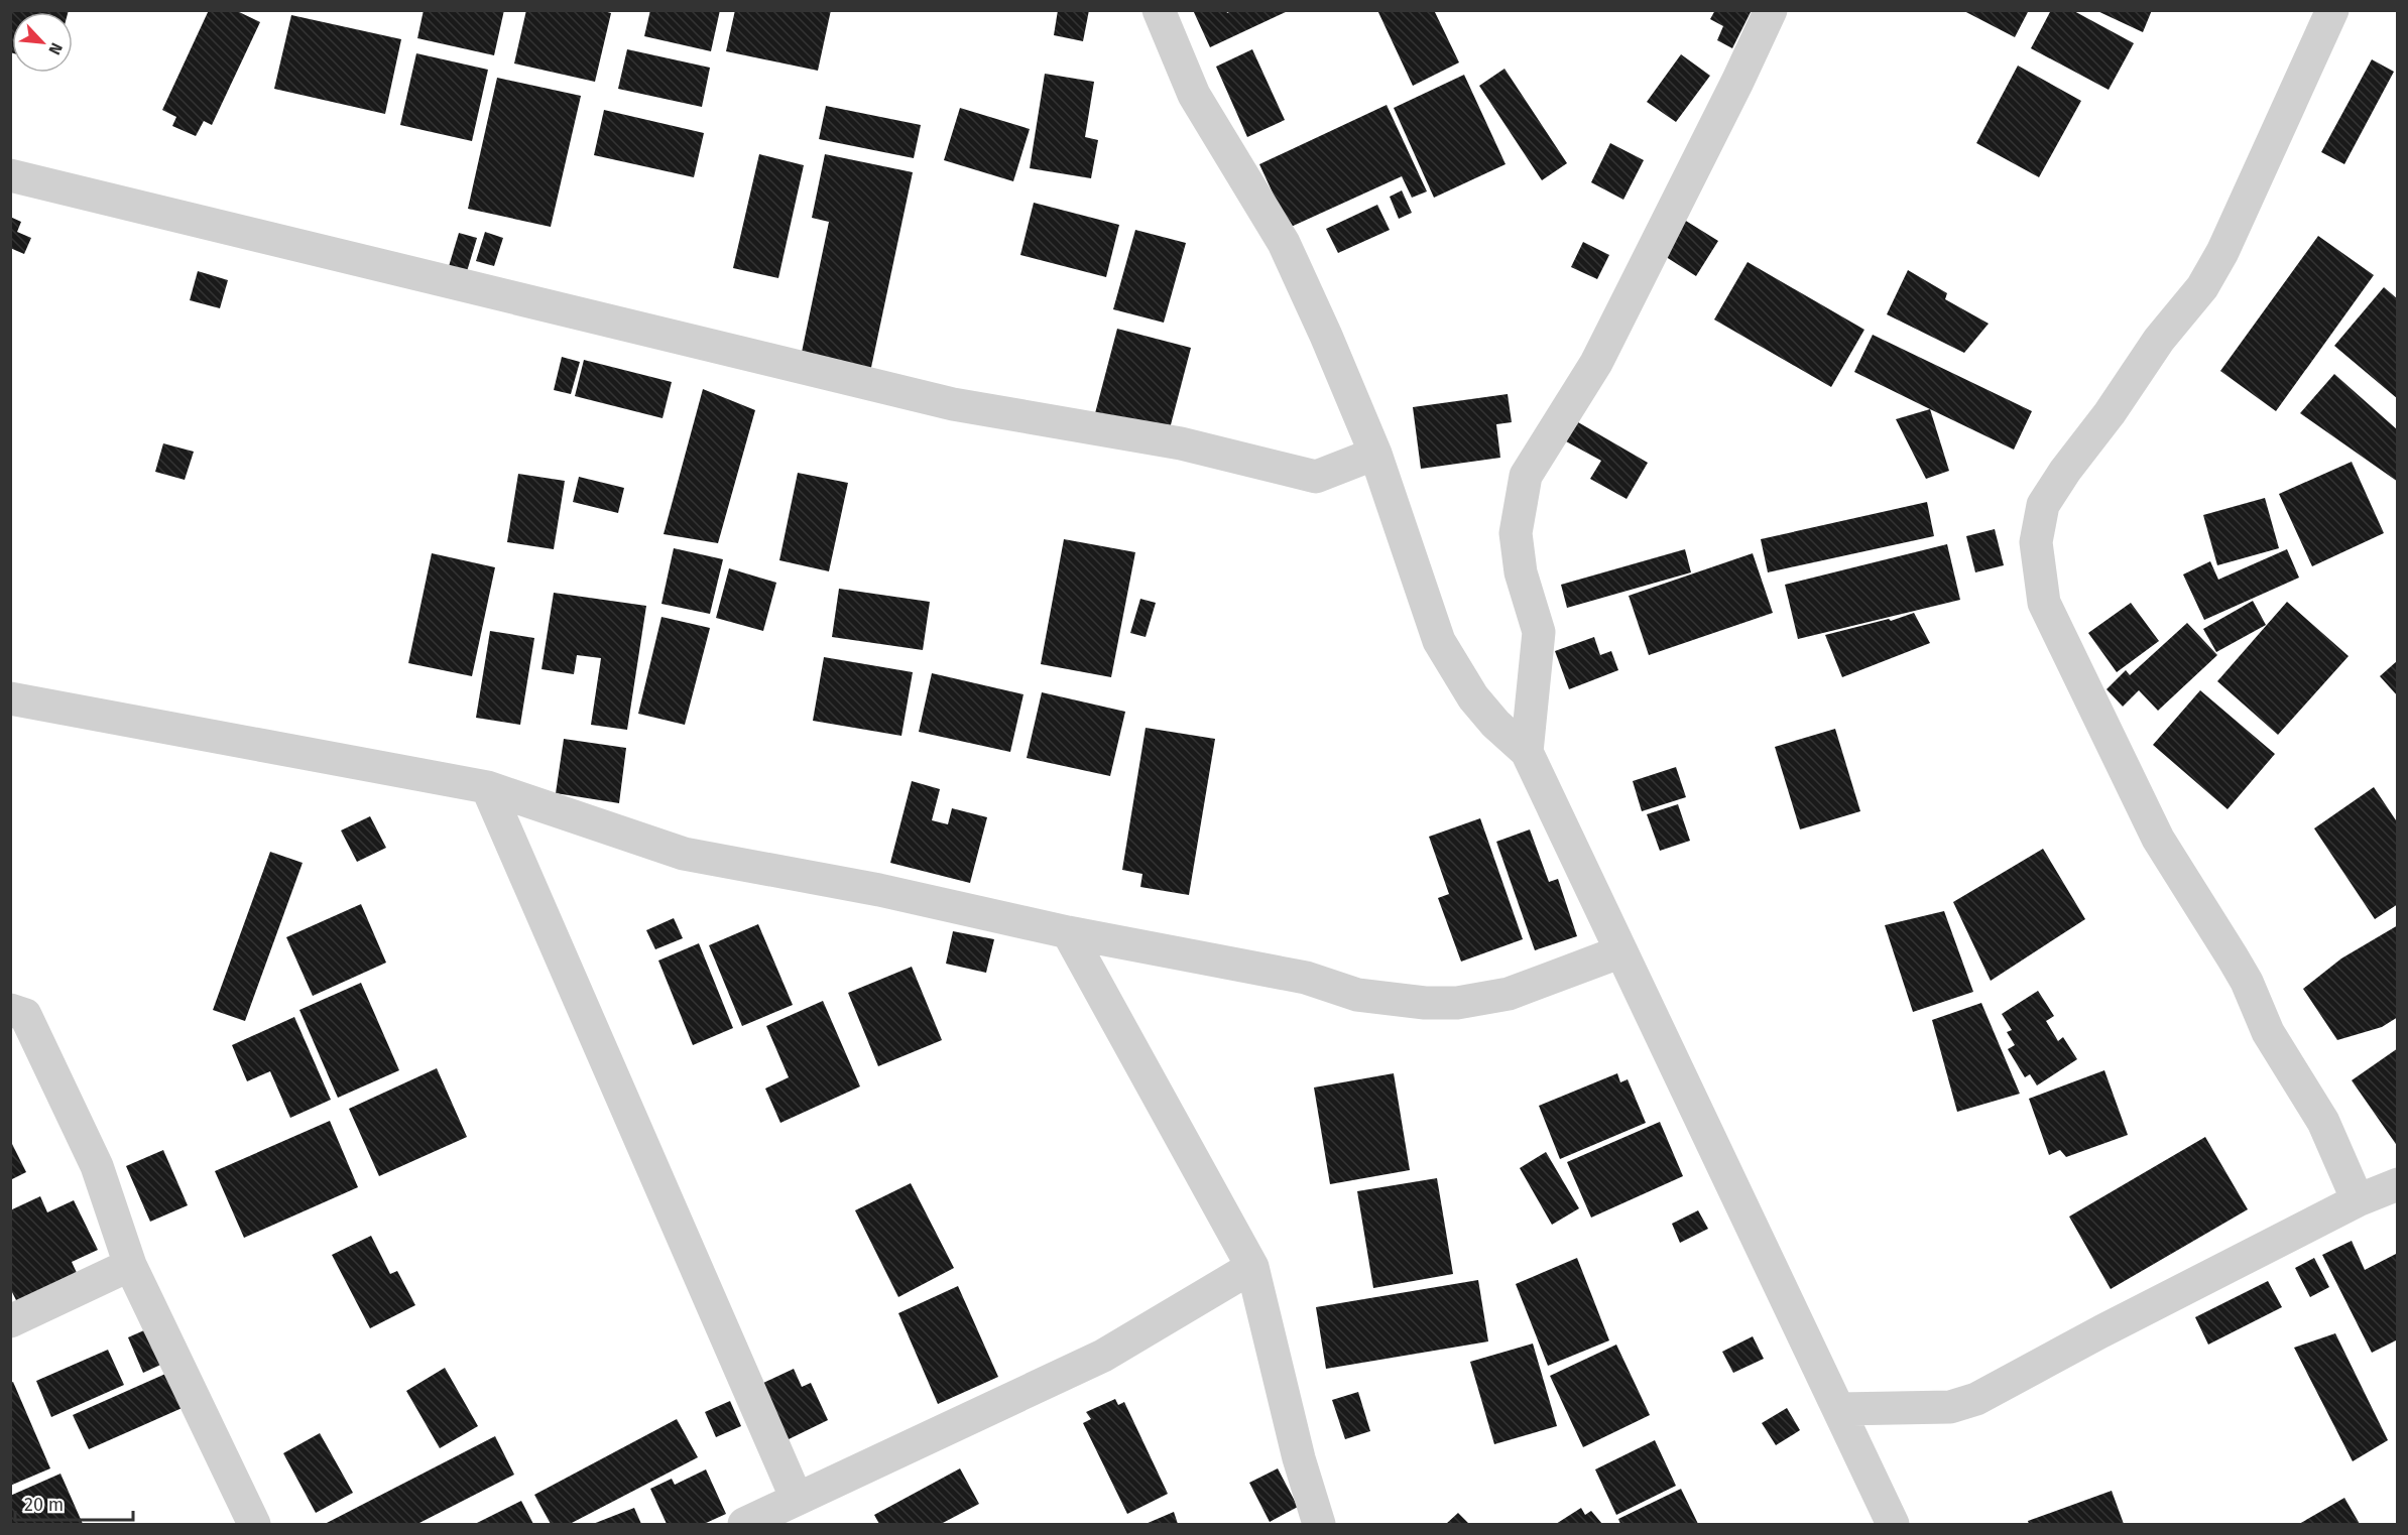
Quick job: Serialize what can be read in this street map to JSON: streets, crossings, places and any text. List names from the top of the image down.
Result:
{
  "scale_bar": "20 m",
  "north": "bottom right"
}
